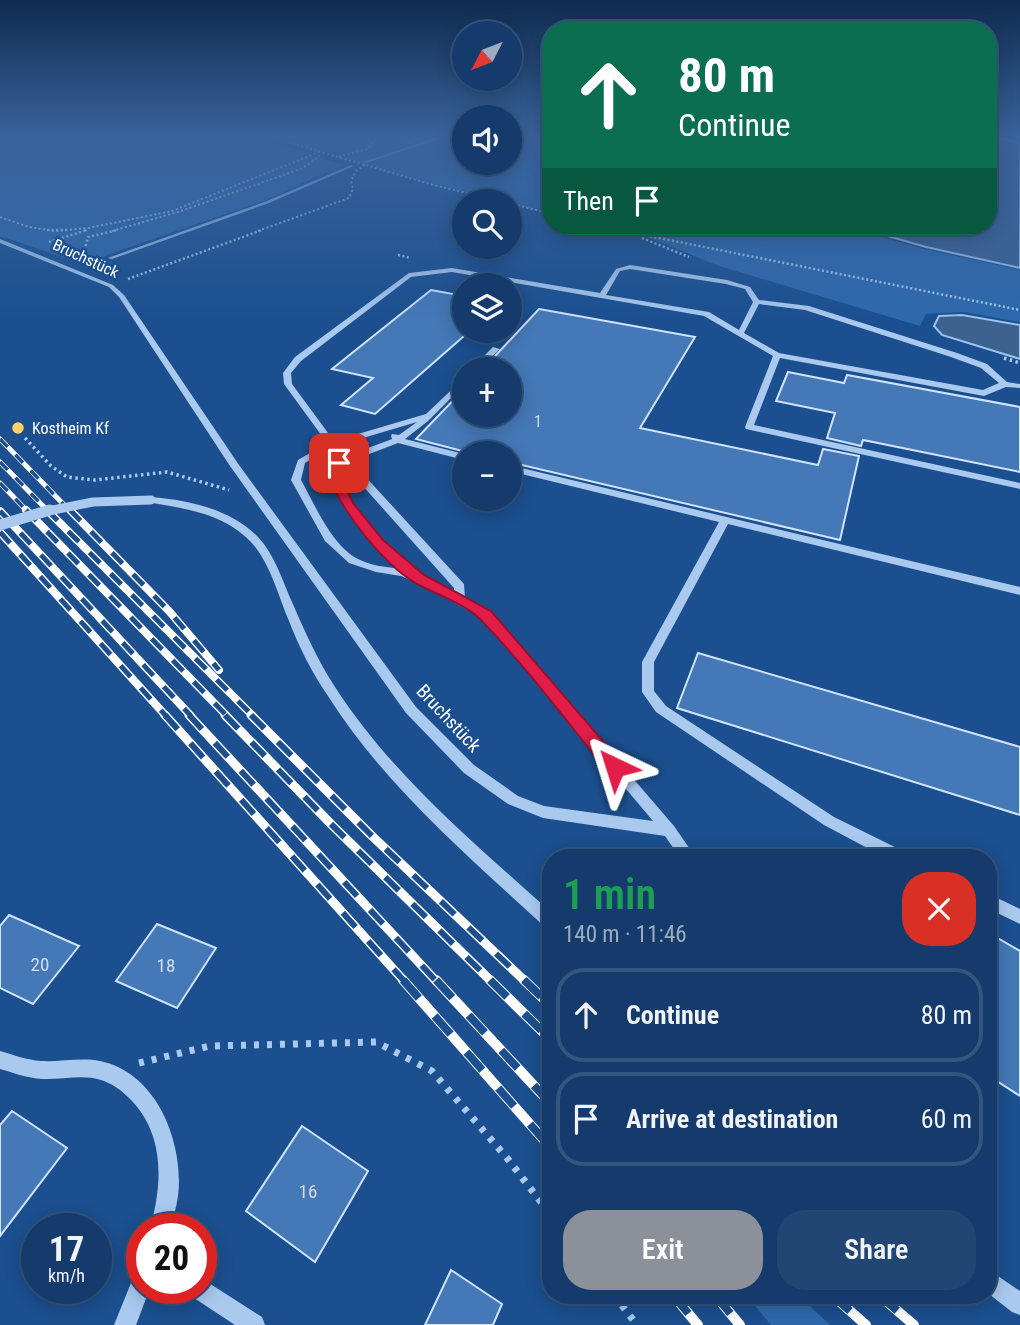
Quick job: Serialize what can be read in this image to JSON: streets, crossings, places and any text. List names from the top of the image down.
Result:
{
  "streets": {
    "street": ["Bruchstück"]
  },
  "places": ["Kostheim Kf"],
  "house_numbers": [
    "1",
    "20",
    "18",
    "16"
  ],
  "north": "bottom left",
  "page": {
    "map_buttons": ["+", "−"],
    "turn": ["80 m", "Continue"],
    "then": "Then",
    "heading": ["1 min", "140 m · 11:46"],
    "list": [
      {
        "name": "Continue",
        "value": "80 m"
      },
      {
        "name": "Arrive at destination",
        "value": "60 m"
      }
    ],
    "buttons": ["Exit", "Share"],
    "speed": "17 km/h",
    "limit": "20"
  }
}
